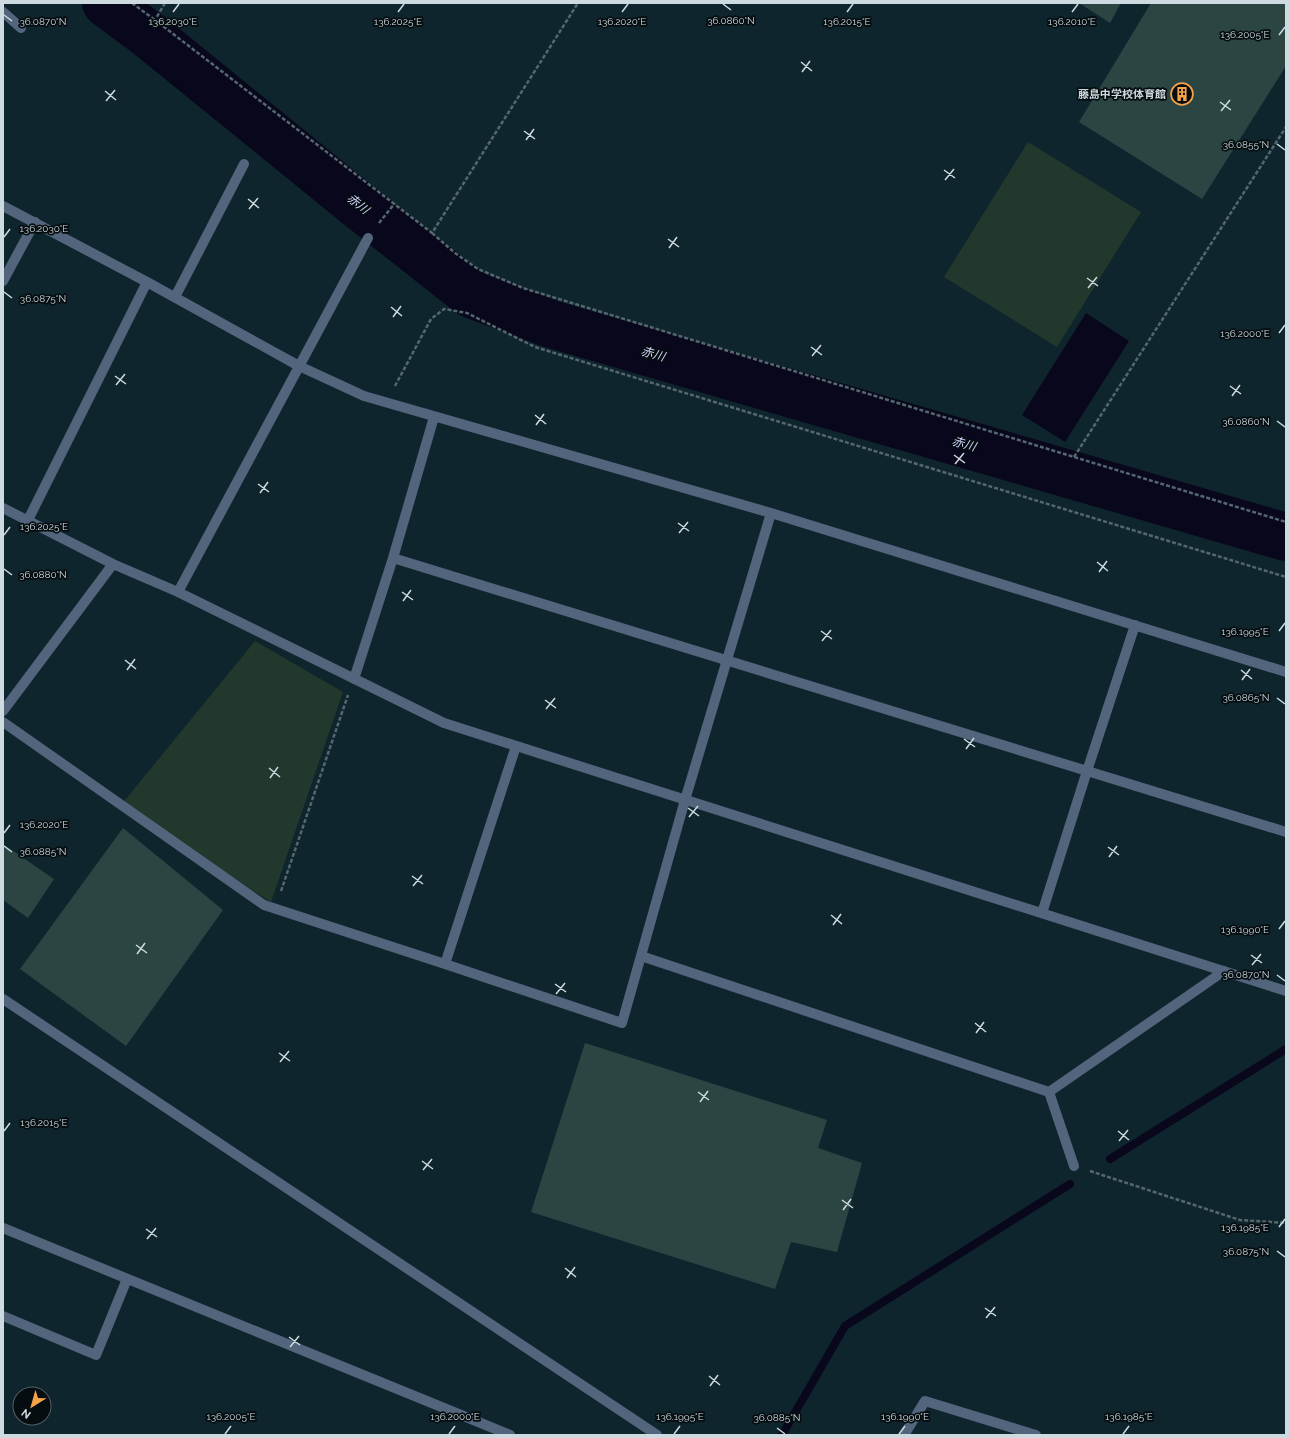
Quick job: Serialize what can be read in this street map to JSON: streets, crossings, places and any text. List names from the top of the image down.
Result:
{
  "water": ["赤川"],
  "places": {
    "building": ["藤島中学校体育館"]
  },
  "north": "bottom left",
  "coordinates": [
    "36.0860°N",
    "36.0870°N",
    "136.2030°E",
    "136.2025°E",
    "136.2020°E",
    "136.2015°E",
    "136.2010°E",
    "136.2005°E",
    "36.0855°N",
    "36.0875°N",
    "136.2000°E",
    "36.0880°N",
    "136.1995°E",
    "36.0865°N",
    "36.0885°N",
    "136.1990°E",
    "136.1985°E"
  ]
}
